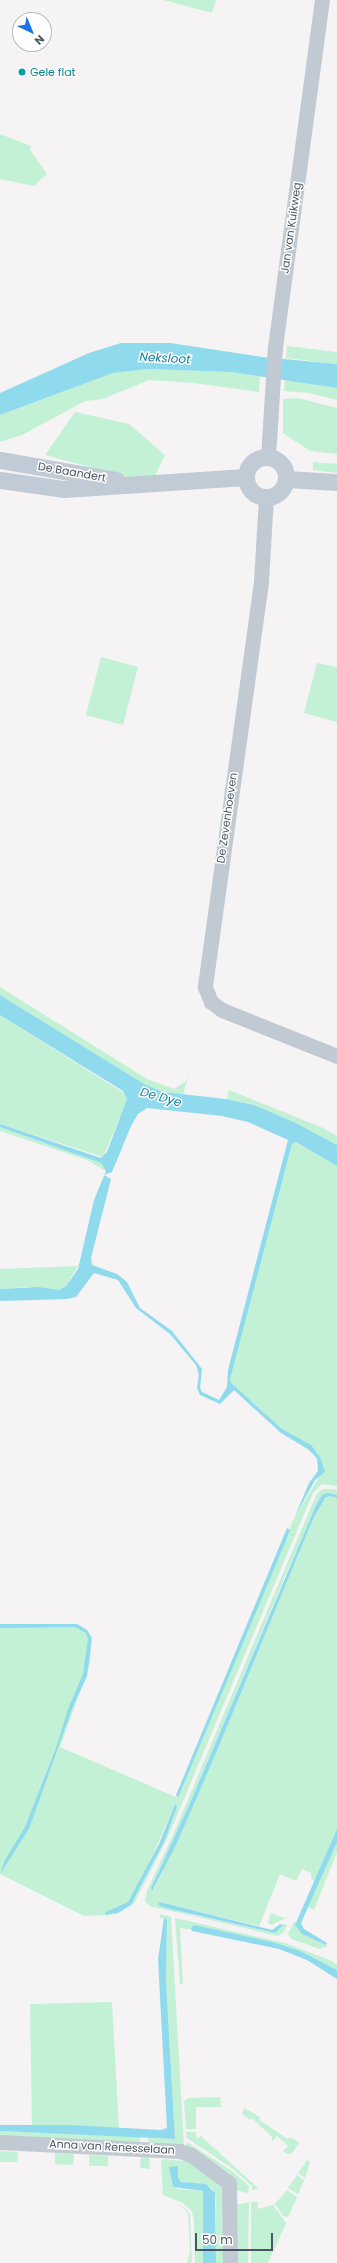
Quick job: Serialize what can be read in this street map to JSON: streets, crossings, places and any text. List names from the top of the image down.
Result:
{
  "streets": {
    "main road": ["De Baandert"],
    "street": ["Jan van Kuikweg", "De Zevenhoeven", "Anna van Renesselaan"]
  },
  "crossings": [
    ["Jan van Kuikweg", "De Baandert"],
    ["Jan van Kuikweg", "De Zevenhoeven"],
    ["De Baandert", "De Zevenhoeven"]
  ],
  "water": ["Neksloot", "De Dye"],
  "places": ["Gele flat"],
  "scale_bar": "50 m",
  "north": "bottom right"
}
